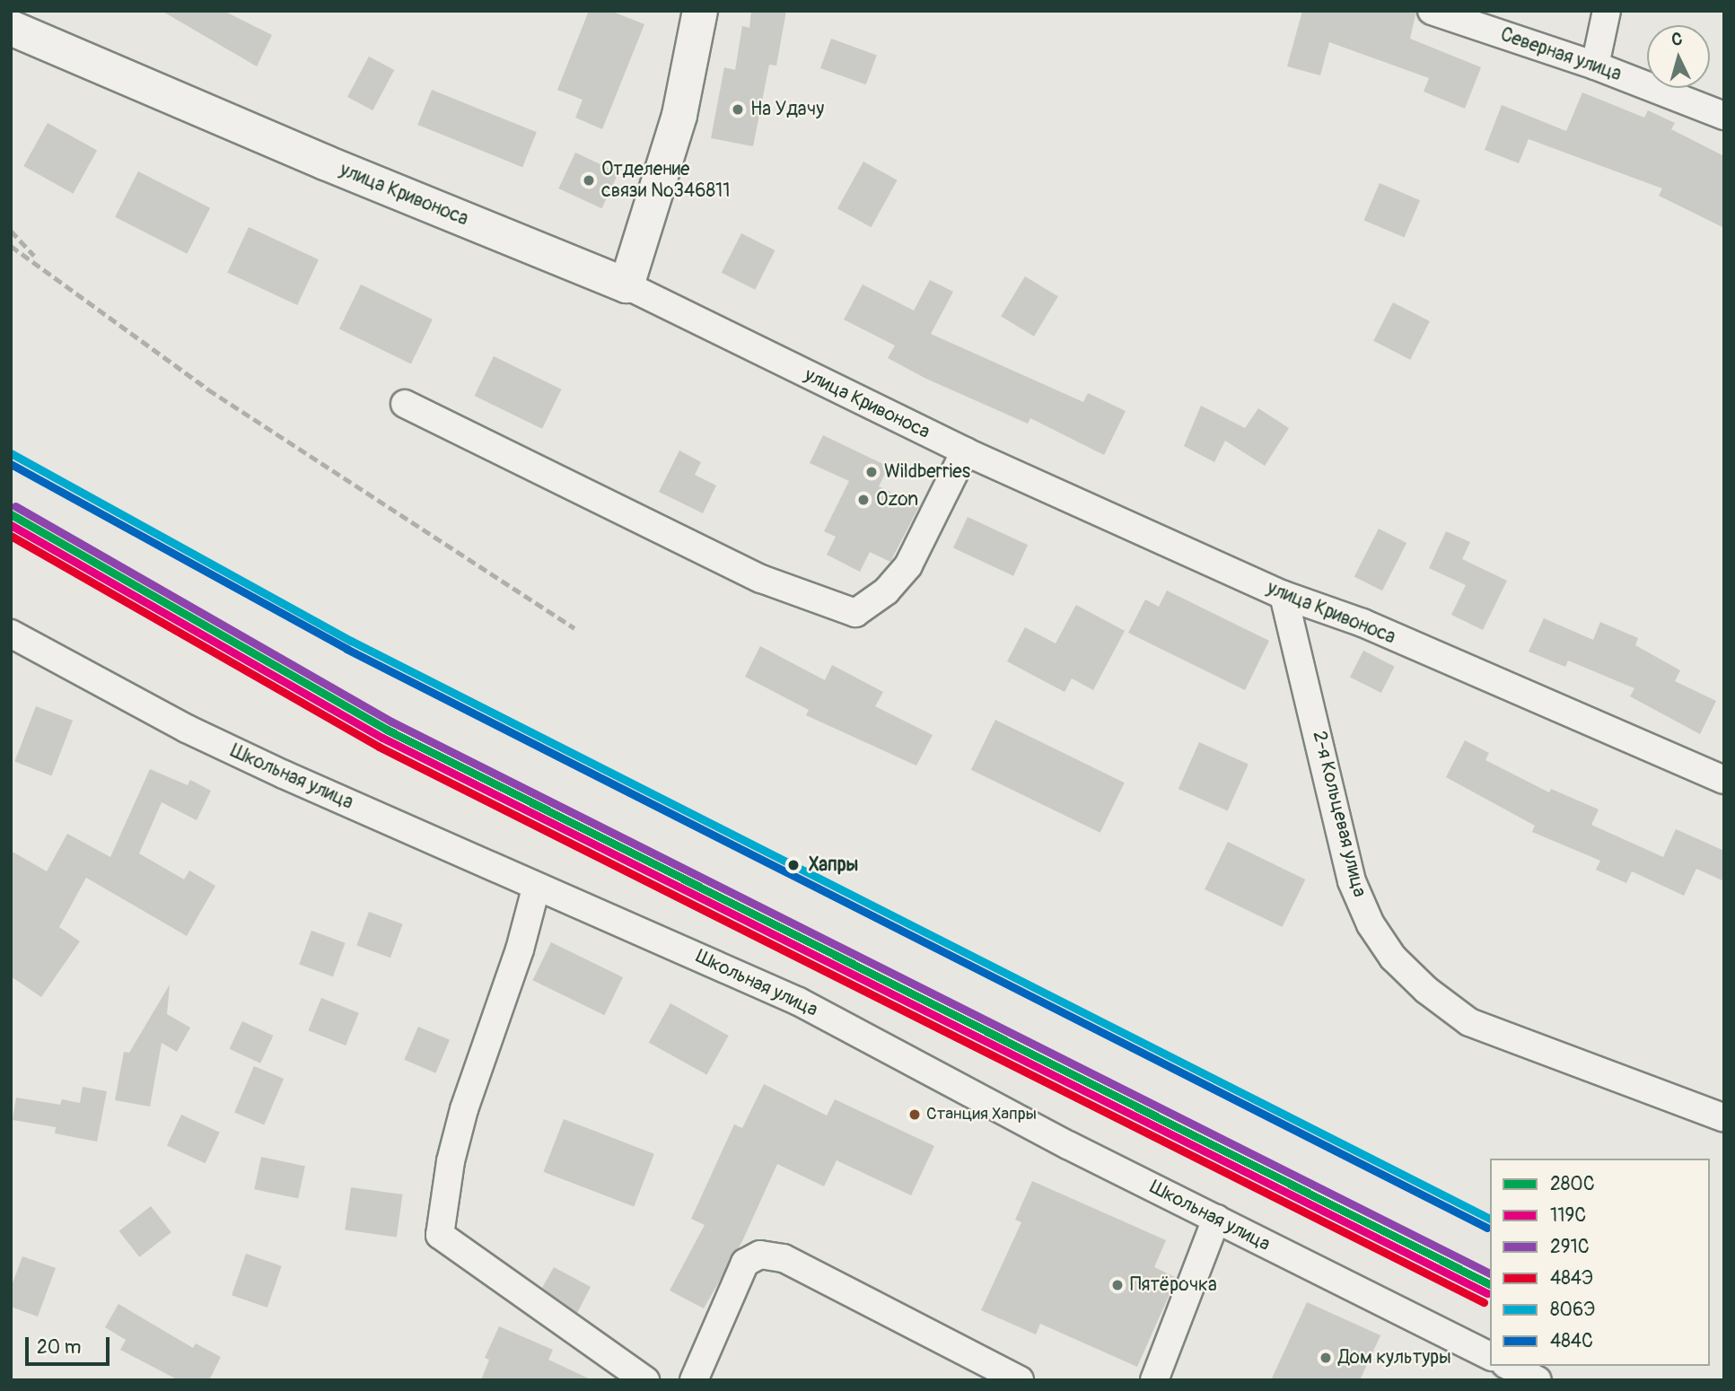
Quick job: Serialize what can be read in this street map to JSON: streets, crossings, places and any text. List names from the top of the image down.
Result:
{
  "streets": {
    "street": [
      "Северная улица",
      "улица Кривоноса",
      "Школьная улица",
      "2-я Кольцевая улица"
    ]
  },
  "crossings": [
    ["улица Кривоноса", "2-я Кольцевая улица"]
  ],
  "places": [
    "На Удачу",
    "Отделение связи №346811",
    "Wildberries",
    "Ozon",
    "Хапры",
    "Станция Хапры",
    "Пятёрочка",
    "Дом культуры"
  ],
  "lines": [
    "transit line 806Э",
    "transit line 484С",
    "transit line 291С",
    "transit line 280С",
    "transit line 119С",
    "transit line 484Э"
  ],
  "legend": [
    "280С",
    "119С",
    "291С",
    "484Э",
    "806Э",
    "484С"
  ],
  "scale_bar": "20 m",
  "north": "top"
}
